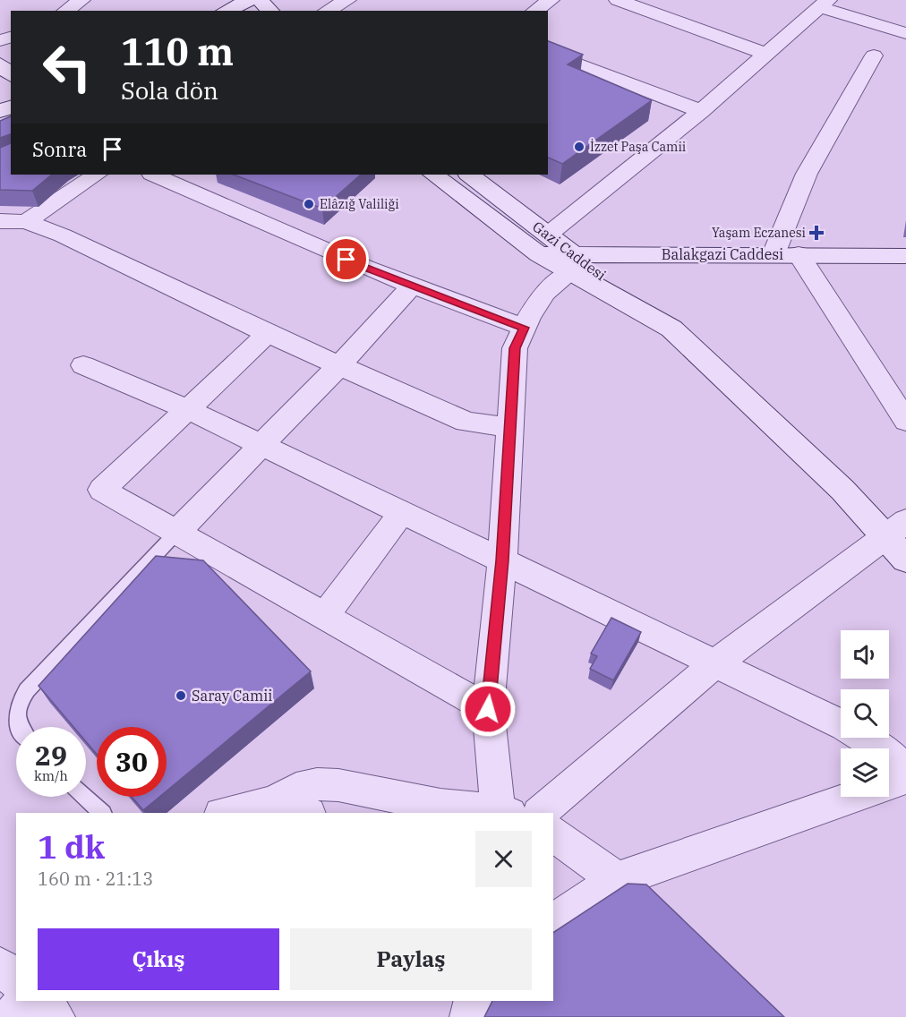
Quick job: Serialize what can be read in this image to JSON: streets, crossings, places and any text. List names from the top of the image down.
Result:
{
  "streets": {
    "main road": ["Gazi Caddesi", "Balakgazi Caddesi"]
  },
  "places": {
    "other": ["İzzet Paşa Camii", "Elâzığ Valiliği", "Saray Camii"],
    "health": ["Yaşam Eczanesi"]
  },
  "page": {
    "turn": ["110 m", "Sola dön"],
    "then": "Sonra",
    "speed": "29 km/h",
    "limit": "30",
    "heading": ["1 dk", "160 m · 21:13"],
    "buttons": ["Çıkış", "Paylaş"]
  }
}
